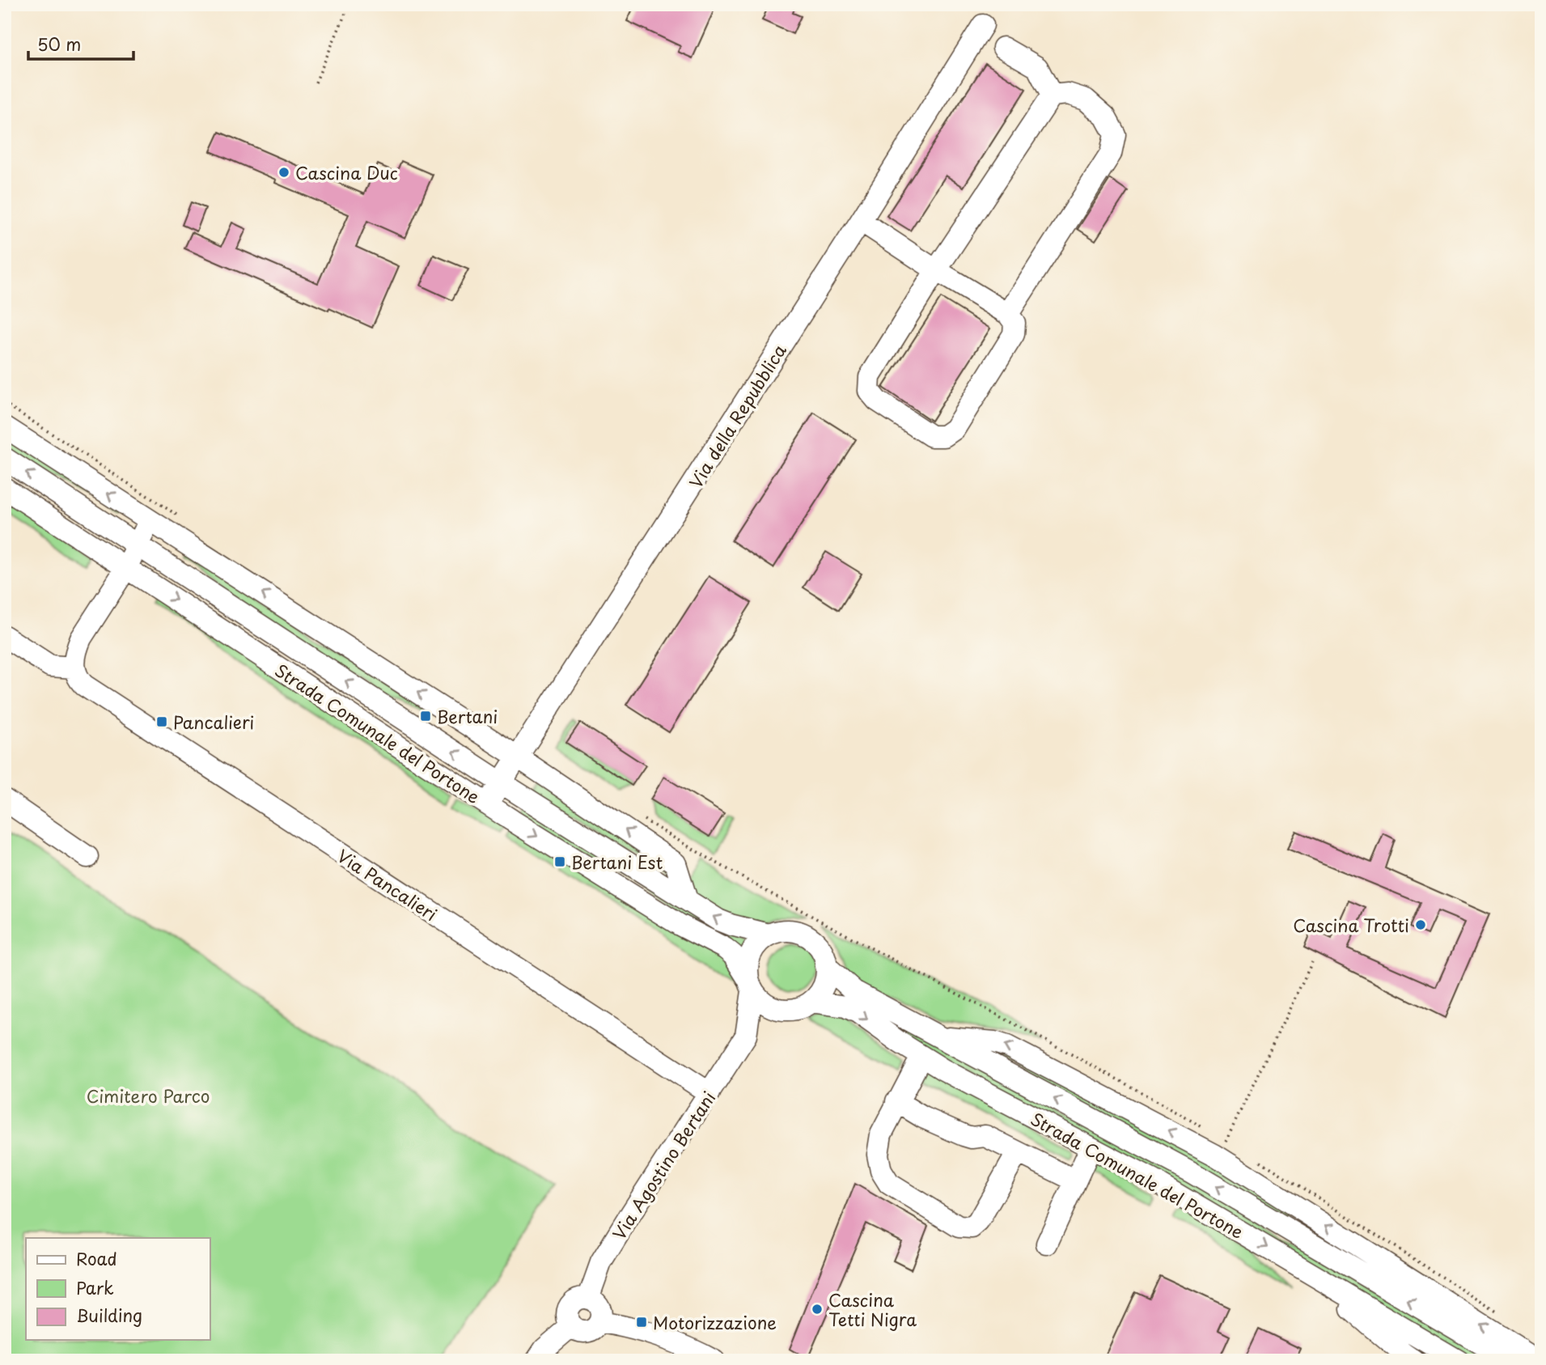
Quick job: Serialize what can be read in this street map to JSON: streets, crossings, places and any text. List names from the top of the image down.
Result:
{
  "streets": {
    "street": [
      "Via della Repubblica",
      "Strada Comunale del Portone",
      "Via Pancalieri",
      "Via Agostino Bertani"
    ]
  },
  "crossings": [
    ["Via della Repubblica", "Strada Comunale del Portone"],
    ["Strada Comunale del Portone", "Via Agostino Bertani"],
    ["Via Pancalieri", "Via Agostino Bertani"]
  ],
  "parks": ["Cimitero Parco"],
  "places": {
    "other": ["Cascina Duc", "Cascina Trotti", "Cascina Tetti Nigra"],
    "transit": [
      "Bertani",
      "Pancalieri",
      "Bertani Est",
      "Motorizzazione"
    ]
  },
  "legend": ["Road", "Park", "Building"],
  "scale_bar": "50 m"
}
